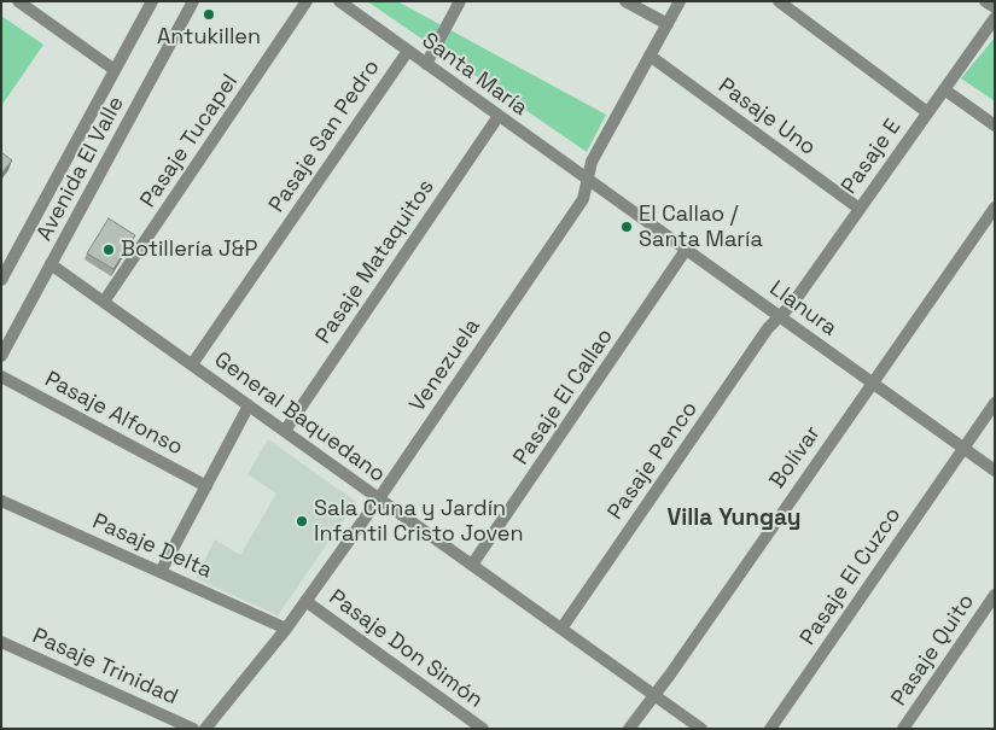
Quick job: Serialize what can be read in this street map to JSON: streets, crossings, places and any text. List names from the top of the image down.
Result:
{
  "streets": {
    "street": [
      "Santa María",
      "Pasaje Uno",
      "Pasaje San Pedro",
      "Pasaje Tucapel",
      "Pasaje E",
      "Avenida El Valle",
      "Pasaje Mataquitos",
      "Llanura",
      "Venezuela",
      "Pasaje El Callao",
      "Pasaje Alfonso",
      "General Baquedano",
      "Bolívar",
      "Pasaje Penco",
      "Pasaje Delta",
      "Pasaje El Cuzco",
      "Pasaje Don Simón",
      "Pasaje Quito",
      "Pasaje Trinidad"
    ]
  },
  "crossings": [
    ["Santa María", "Pasaje San Pedro"],
    ["Santa María", "Pasaje Mataquitos"],
    ["Santa María", "Llanura"],
    ["Santa María", "Venezuela"],
    ["Pasaje Uno", "Pasaje E"],
    ["Pasaje Uno", "Venezuela"],
    ["Pasaje San Pedro", "General Baquedano"],
    ["Pasaje Tucapel", "General Baquedano"],
    ["Pasaje E", "Llanura"],
    ["Pasaje E", "Pasaje Penco"],
    ["Avenida El Valle", "General Baquedano"],
    ["Pasaje Mataquitos", "General Baquedano"],
    ["Llanura", "Venezuela"],
    ["Llanura", "Pasaje El Callao"],
    ["Llanura", "Bolívar"],
    ["Llanura", "Pasaje Penco"],
    ["Llanura", "Pasaje El Cuzco"],
    ["Venezuela", "General Baquedano"],
    ["Venezuela", "Pasaje Delta"],
    ["Venezuela", "Pasaje Don Simón"],
    ["Pasaje El Callao", "General Baquedano"],
    ["General Baquedano", "Bolívar"],
    ["General Baquedano", "Pasaje Penco"]
  ],
  "districts": ["Villa Yungay"],
  "places": [
    "Antukillen",
    "El Callao / Santa María",
    "Botillería J&P",
    "Sala Cuna y Jardín Infantil Cristo Joven"
  ]
}
